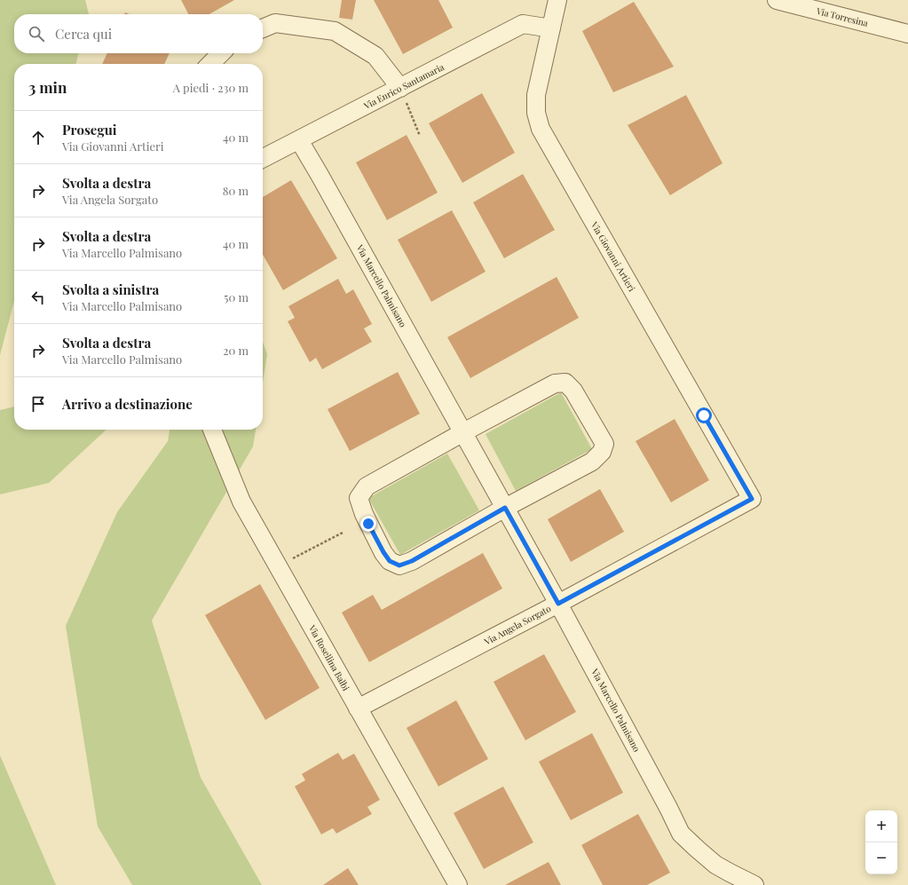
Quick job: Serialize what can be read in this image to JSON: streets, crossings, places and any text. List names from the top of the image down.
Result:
{
  "streets": {
    "street": [
      "Via Torresina",
      "Via Enrico Santamaria",
      "Via Giovanni Artieri",
      "Via Marcello Palmisano",
      "Via Angela Sorgato",
      "Via Rosellina Balbi"
    ]
  },
  "crossings": [
    ["Via Enrico Santamaria", "Via Giovanni Artieri"],
    ["Via Enrico Santamaria", "Via Marcello Palmisano"],
    ["Via Giovanni Artieri", "Via Angela Sorgato"],
    ["Via Marcello Palmisano", "Via Angela Sorgato"],
    ["Via Angela Sorgato", "Via Rosellina Balbi"]
  ],
  "page": {
    "search": "Cerca qui",
    "heading": ["3 min", "A piedi · 230 m"],
    "list": [
      ["Prosegui", "Via Giovanni Artieri", "40 m"],
      ["Svolta a destra", "Via Angela Sorgato", "80 m"],
      ["Svolta a destra", "Via Marcello Palmisano", "40 m"],
      ["Svolta a sinistra", "Via Marcello Palmisano", "50 m"],
      ["Svolta a destra", "Via Marcello Palmisano", "20 m"],
      "Arrivo a destinazione"
    ],
    "map_buttons": ["+", "−"]
  }
}
